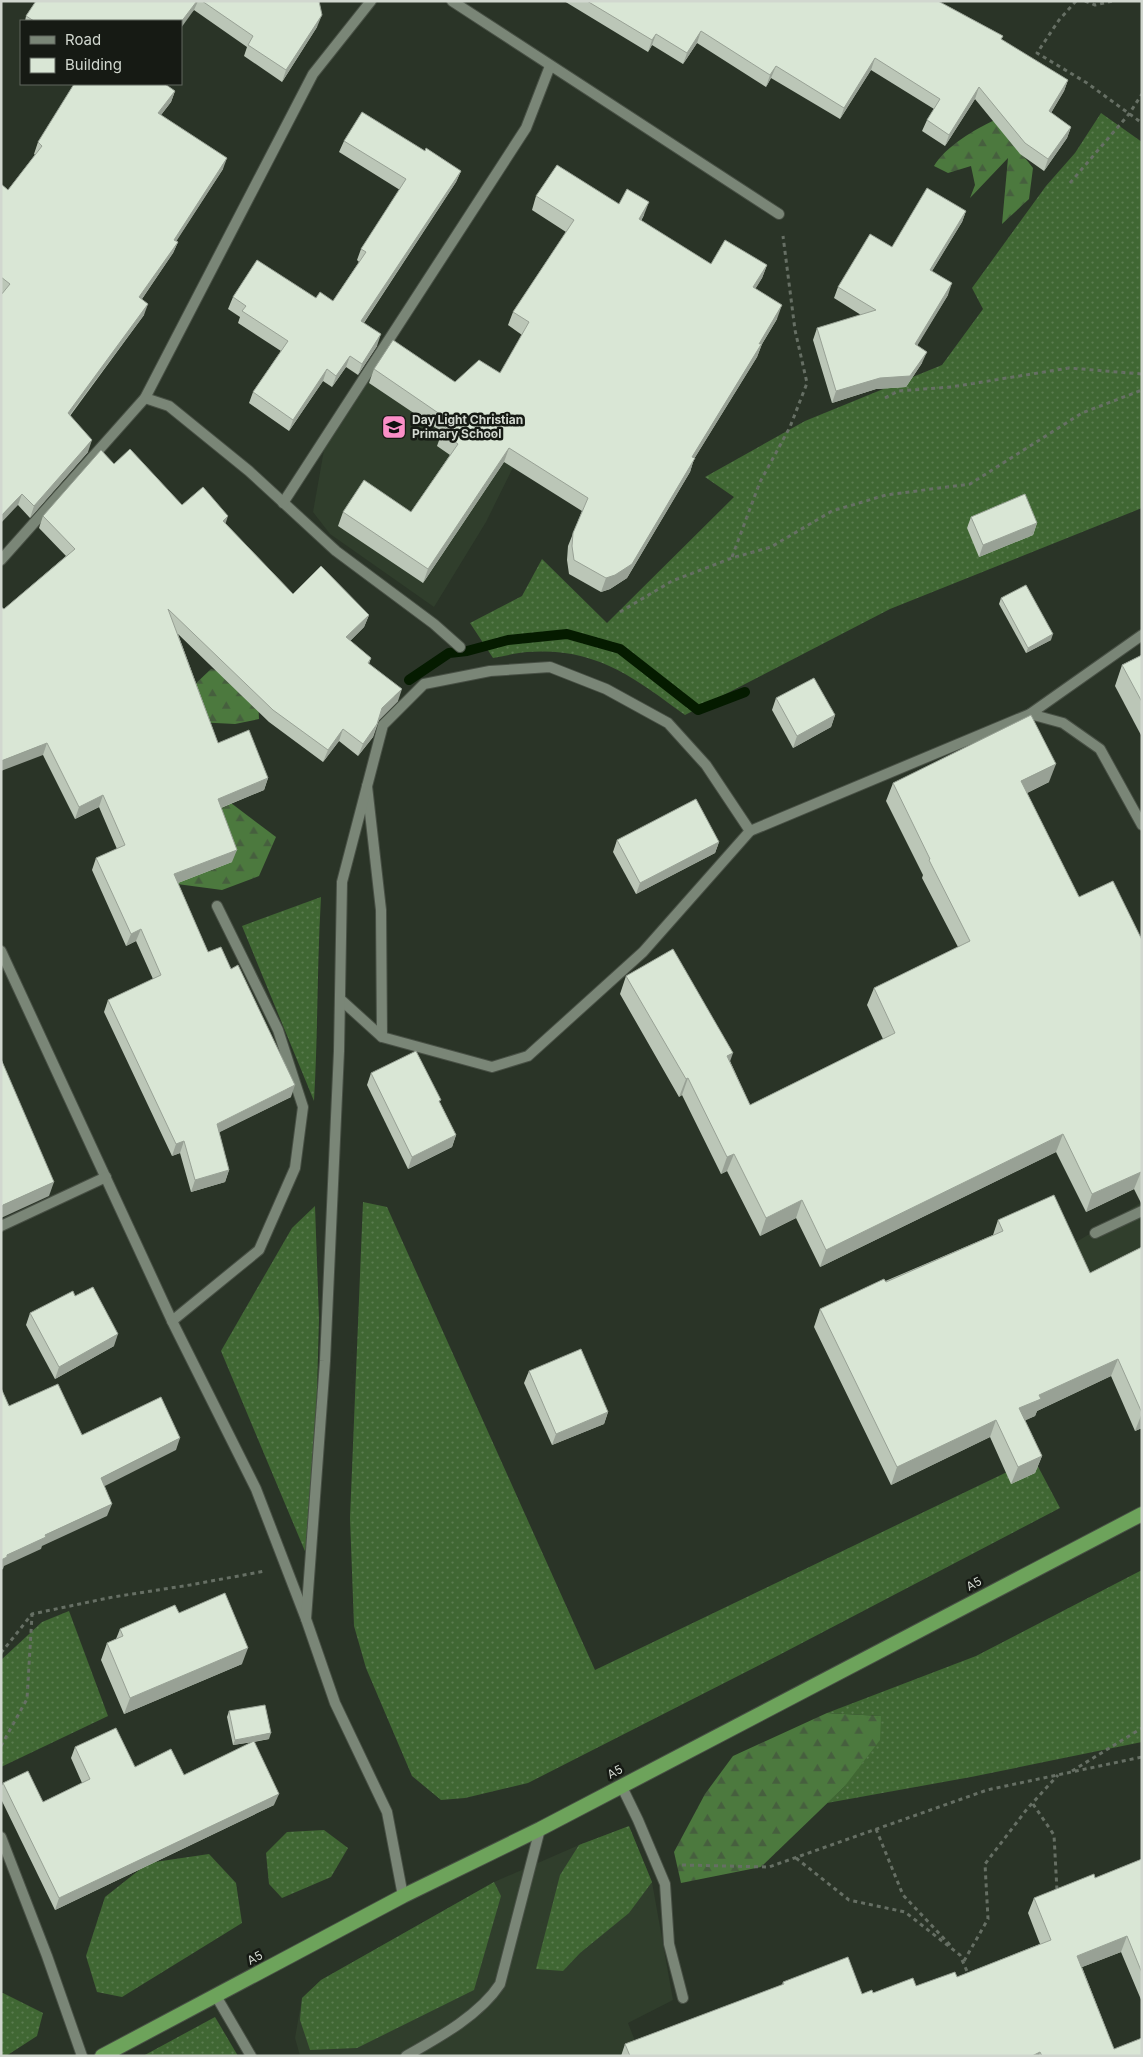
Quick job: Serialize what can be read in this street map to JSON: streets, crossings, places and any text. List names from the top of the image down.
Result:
{
  "streets": {
    "highway": ["A5"]
  },
  "places": {
    "school or university": ["Day Light Christian Primary School"]
  },
  "legend": ["Road", "Building"]
}
